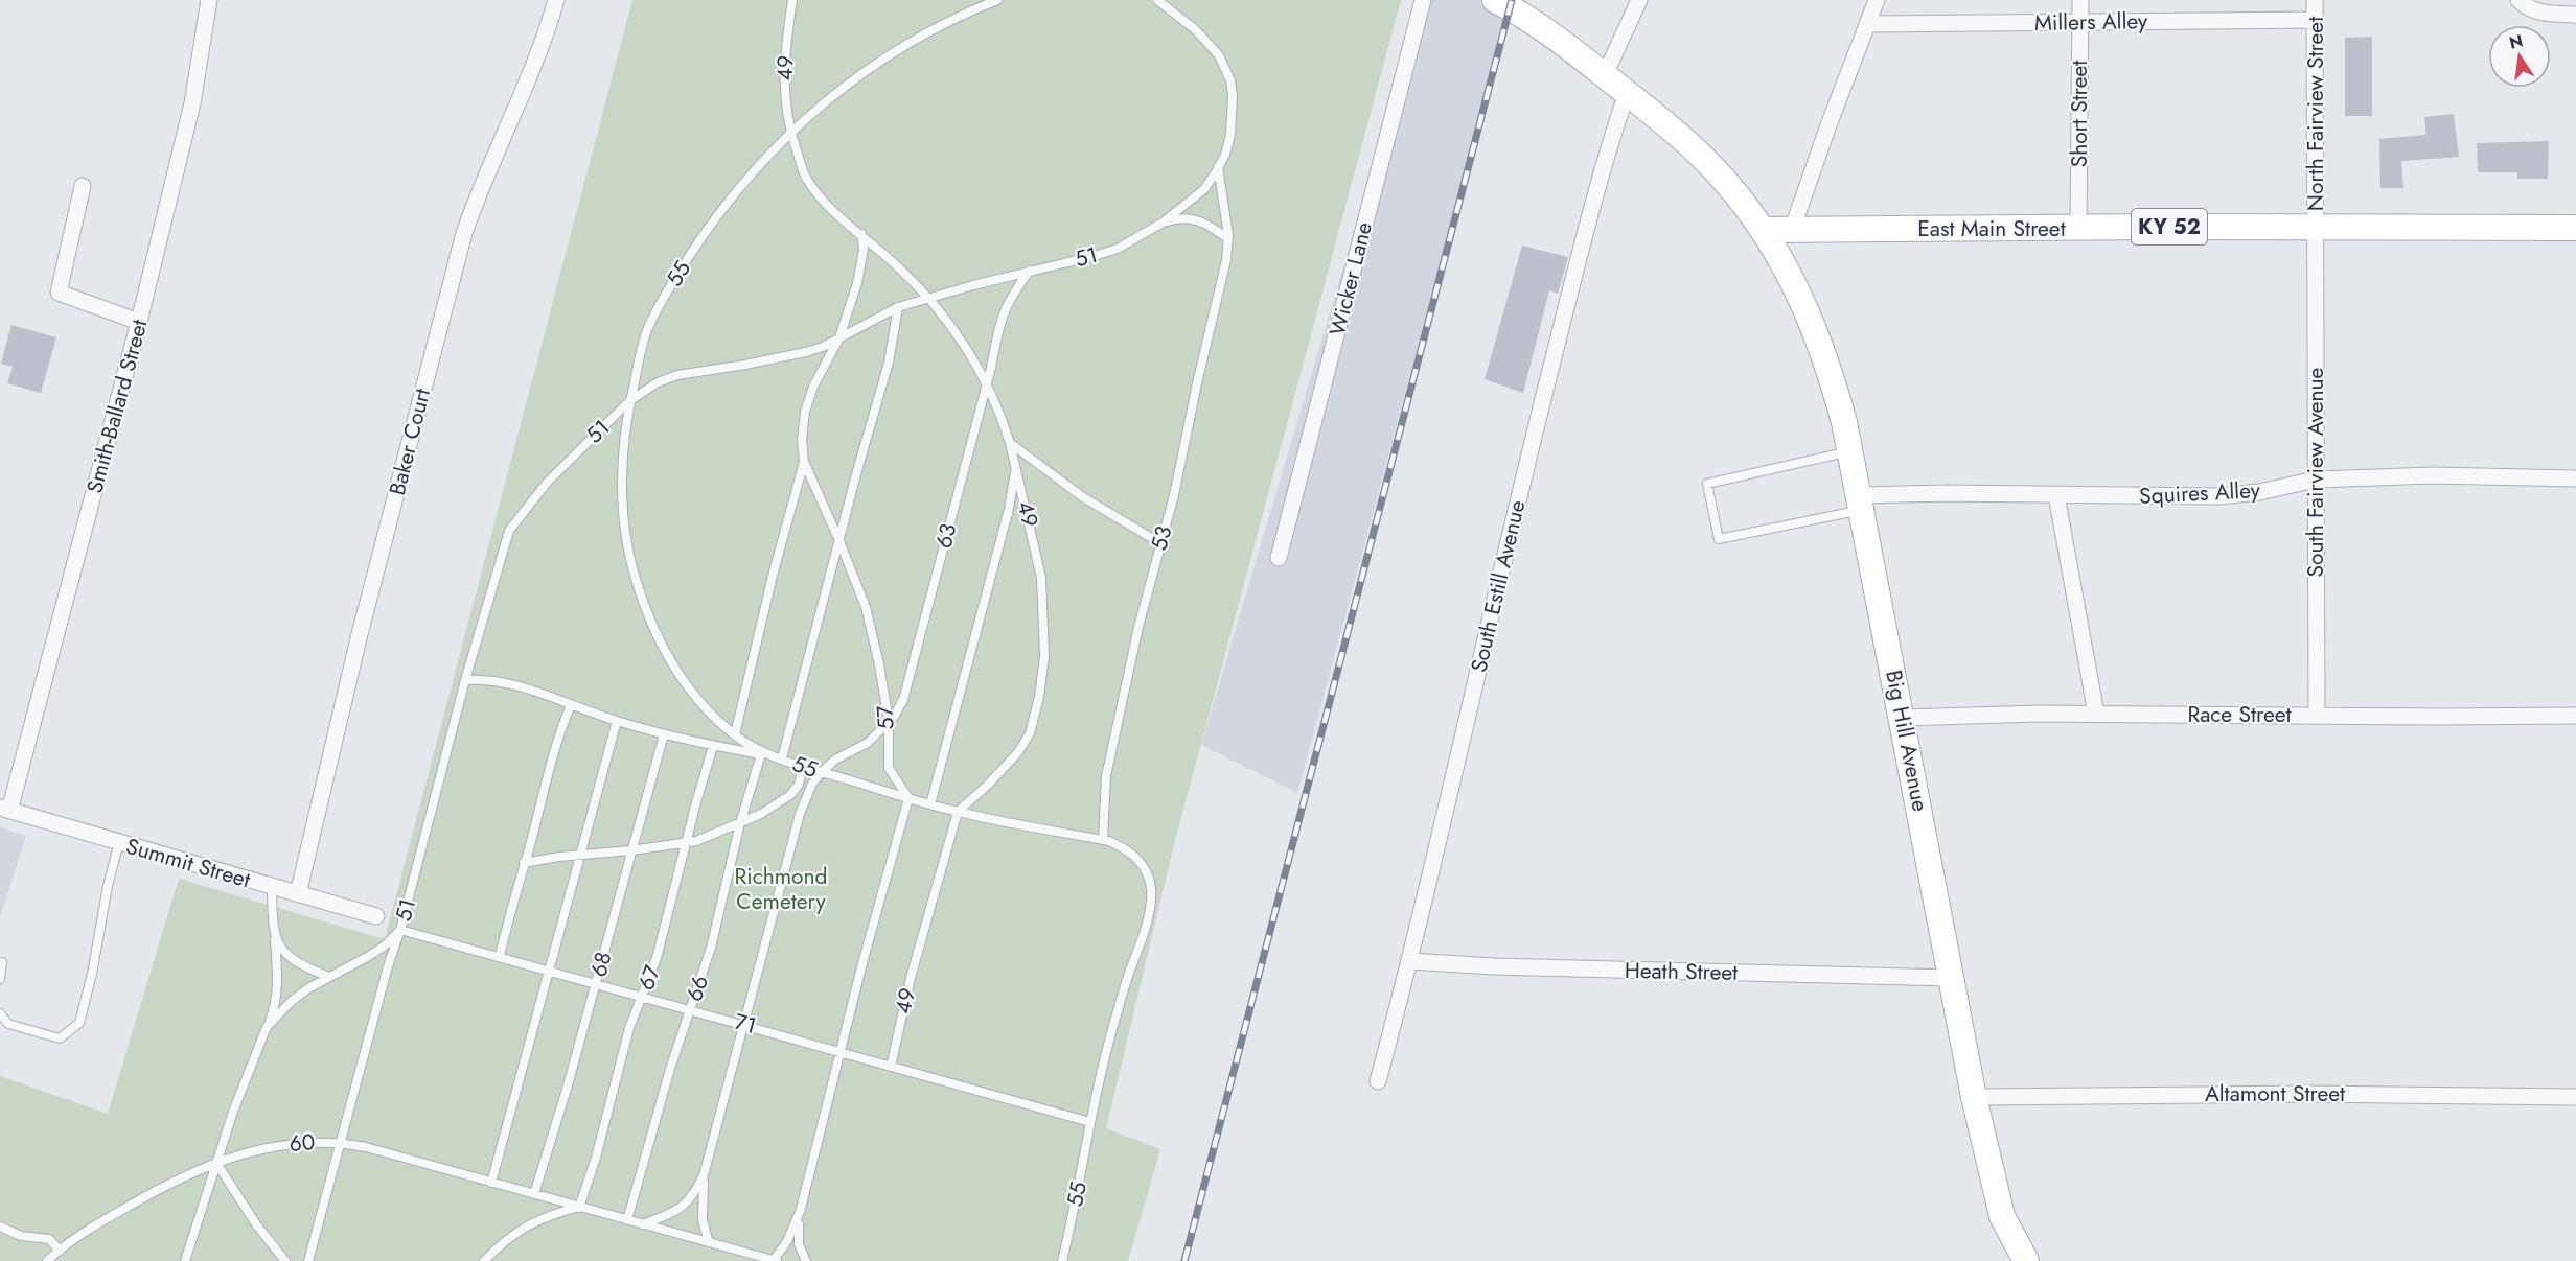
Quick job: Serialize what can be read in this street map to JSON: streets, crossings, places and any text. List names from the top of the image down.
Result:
{
  "streets": {
    "main road": ["KY 52", "East Main Street", "Big Hill Avenue"],
    "street": [
      "Millers Alley",
      "Short Street",
      "North Fairview Street",
      "Wicker Lane",
      "Smith-Ballard Street",
      "Baker Court",
      "South Fairview Avenue",
      "Squires Alley",
      "South Estill Avenue",
      "Race Street",
      "Summit Street",
      "Heath Street",
      "Altamont Street"
    ],
    "lane": [
      "49",
      "51",
      "55",
      "63",
      "53",
      "57",
      "68",
      "67",
      "66",
      "71",
      "60"
    ]
  },
  "crossings": [
    ["Millers Alley", "Short Street"],
    ["Millers Alley", "North Fairview Street"],
    ["49", "51"],
    ["49", "55"],
    ["49", "63"],
    ["49", "57"],
    ["49", "71"],
    ["Short Street", "East Main Street"],
    ["North Fairview Street", "East Main Street"],
    ["North Fairview Street", "South Fairview Avenue"],
    ["East Main Street", "South Fairview Avenue"],
    ["East Main Street", "Big Hill Avenue"],
    ["51", "55"],
    ["51", "63"],
    ["51", "53"],
    ["51", "57"],
    ["51", "71"],
    ["51", "60"],
    ["55", "63"],
    ["55", "53"],
    ["55", "57"],
    ["55", "71"],
    ["Smith-Ballard Street", "Summit Street"],
    ["Baker Court", "Summit Street"],
    ["South Fairview Avenue", "Squires Alley"],
    ["South Fairview Avenue", "Race Street"],
    ["Squires Alley", "Big Hill Avenue"],
    ["63", "57"],
    ["South Estill Avenue", "Heath Street"],
    ["Race Street", "Big Hill Avenue"],
    ["Big Hill Avenue", "Heath Street"],
    ["Big Hill Avenue", "Altamont Street"],
    ["68", "71"],
    ["68", "60"],
    ["67", "71"],
    ["67", "60"],
    ["66", "71"],
    ["66", "60"]
  ],
  "parks": ["Richmond Cemetery"],
  "north": "top"
}
